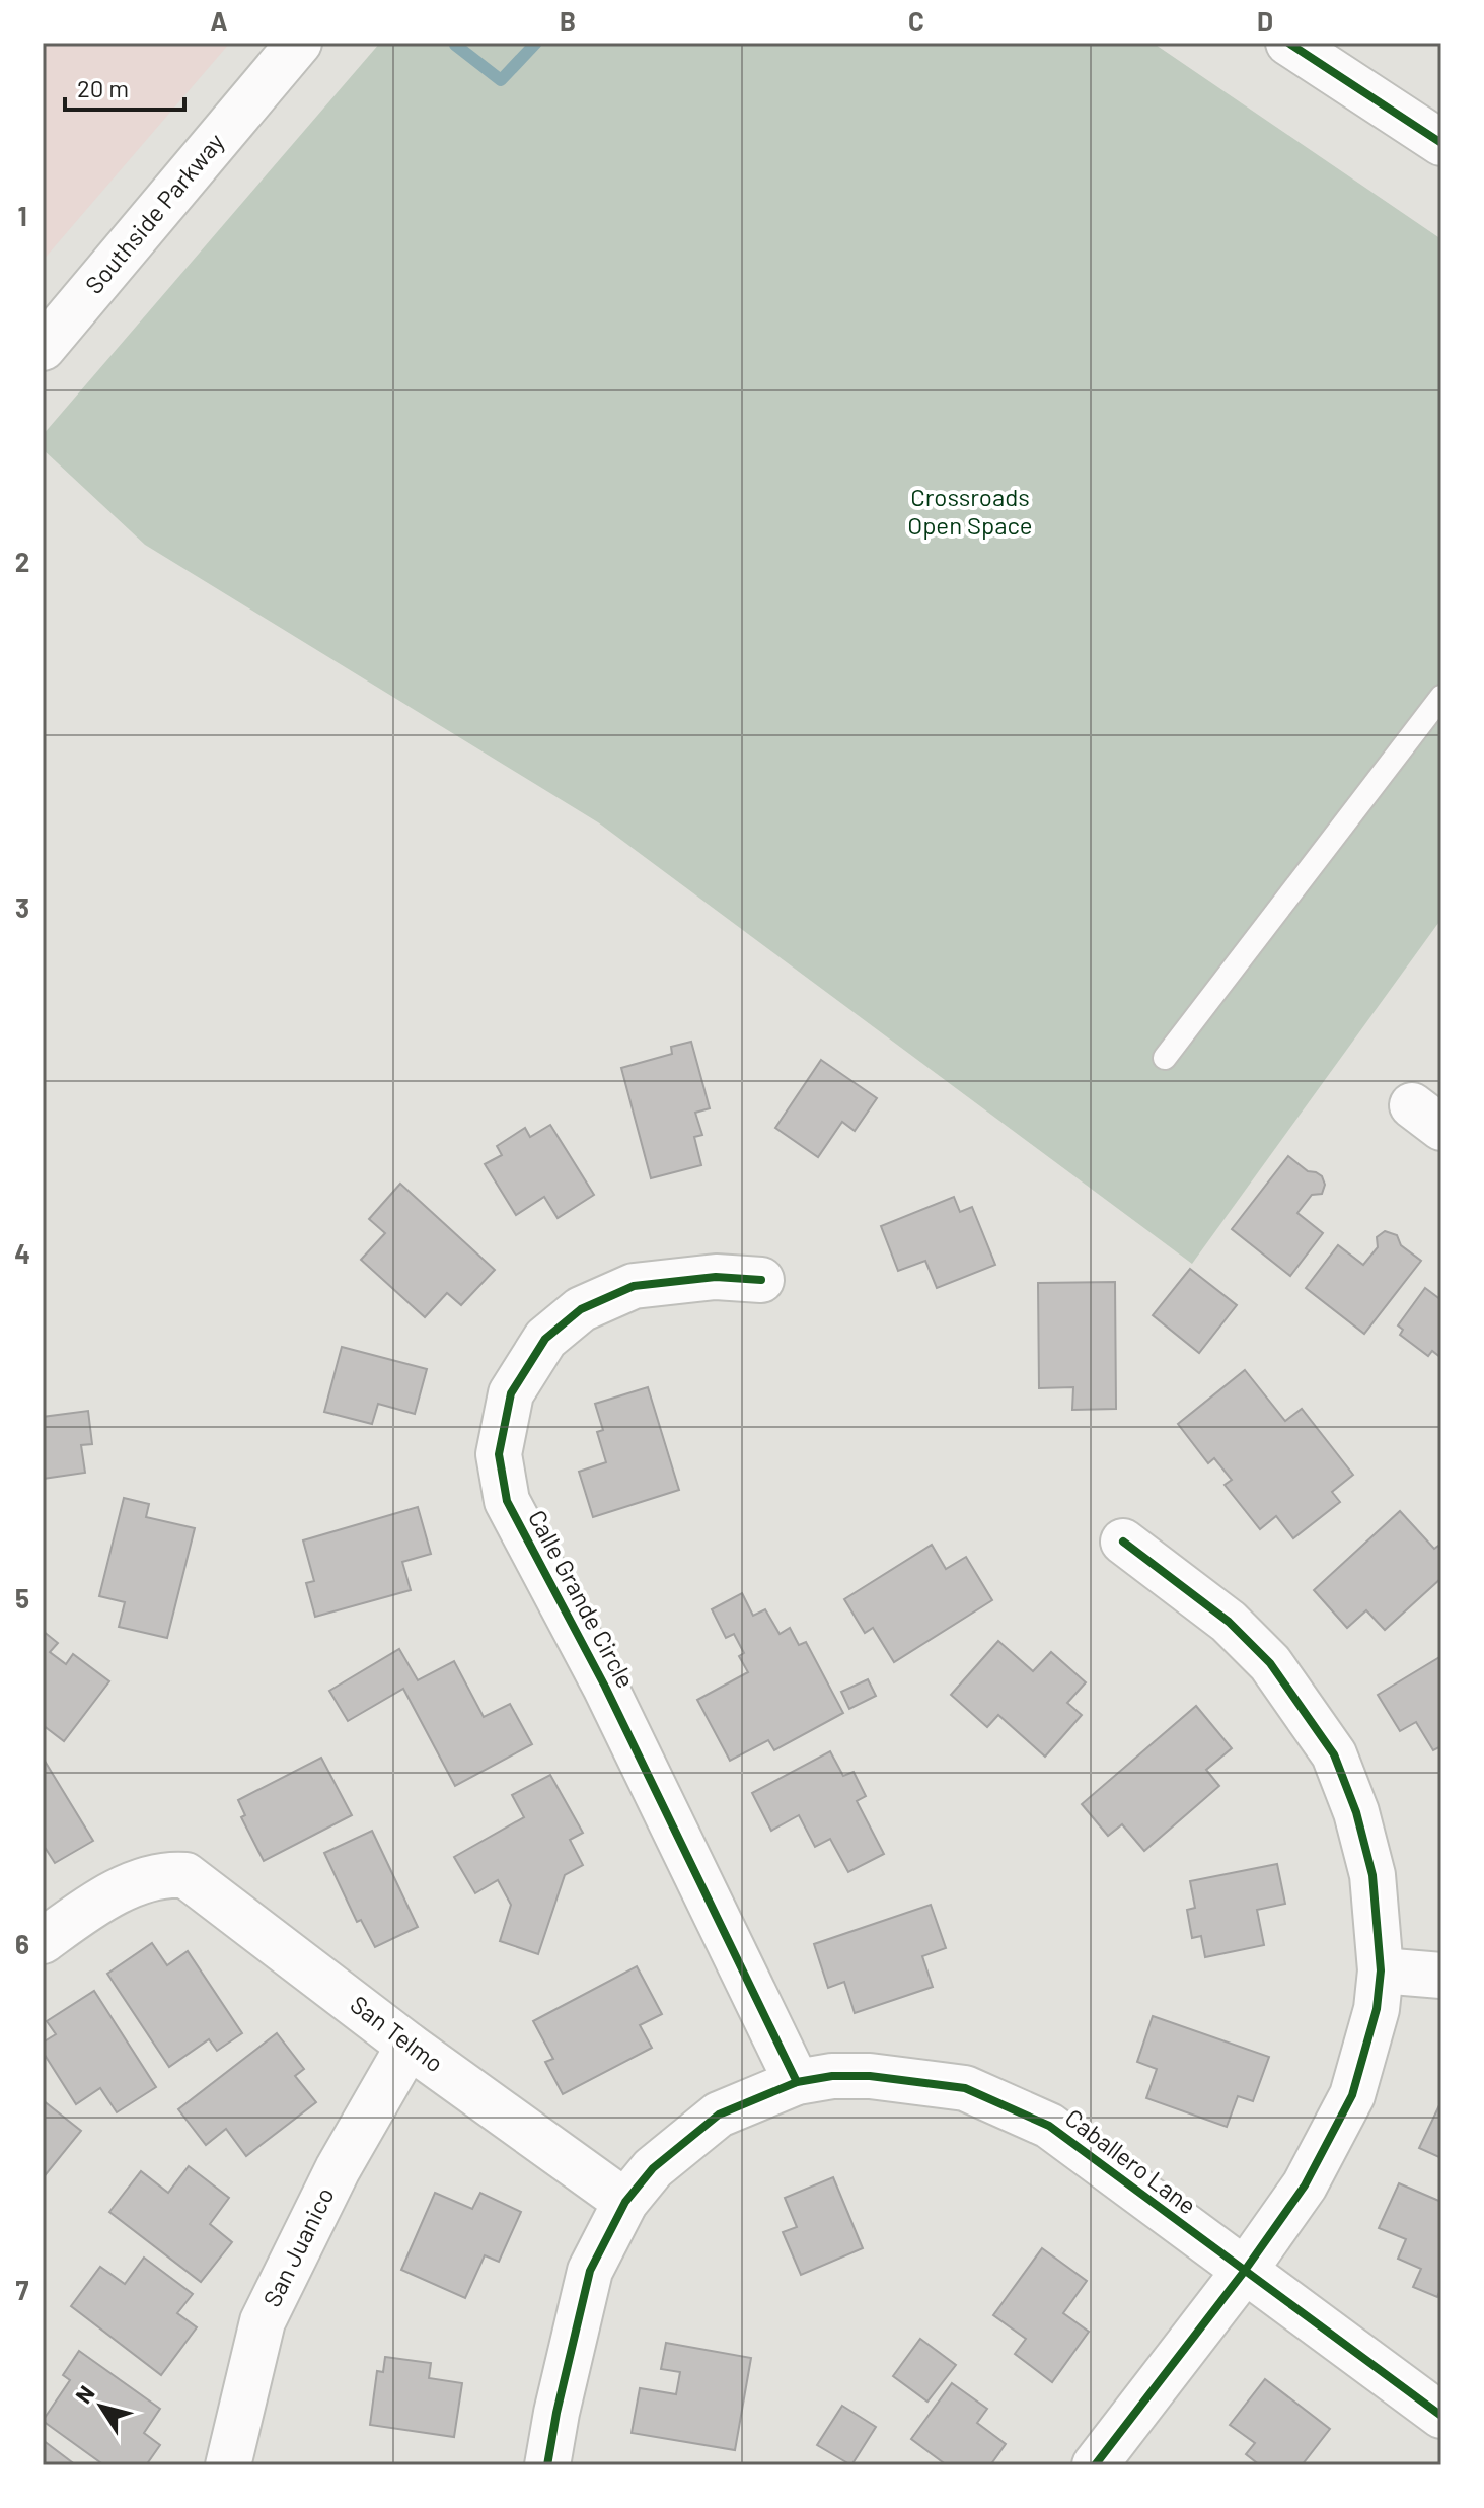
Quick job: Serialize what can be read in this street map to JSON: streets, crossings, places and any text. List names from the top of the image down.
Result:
{
  "streets": {
    "street": [
      "Southside Parkway",
      "Calle Grande Circle",
      "San Telmo",
      "Caballero Lane",
      "San Juanico"
    ]
  },
  "crossings": [
    ["Calle Grande Circle", "Caballero Lane"],
    ["San Telmo", "Caballero Lane"],
    ["San Telmo", "San Juanico"]
  ],
  "parks": ["Crossroads Open Space"],
  "scale_bar": "20 m",
  "north": "top left",
  "grid": {
    "columns": [
      "A",
      "B",
      "C",
      "D"
    ],
    "rows": [
      "1",
      "2",
      "3",
      "4",
      "5",
      "6",
      "7"
    ]
  }
}
